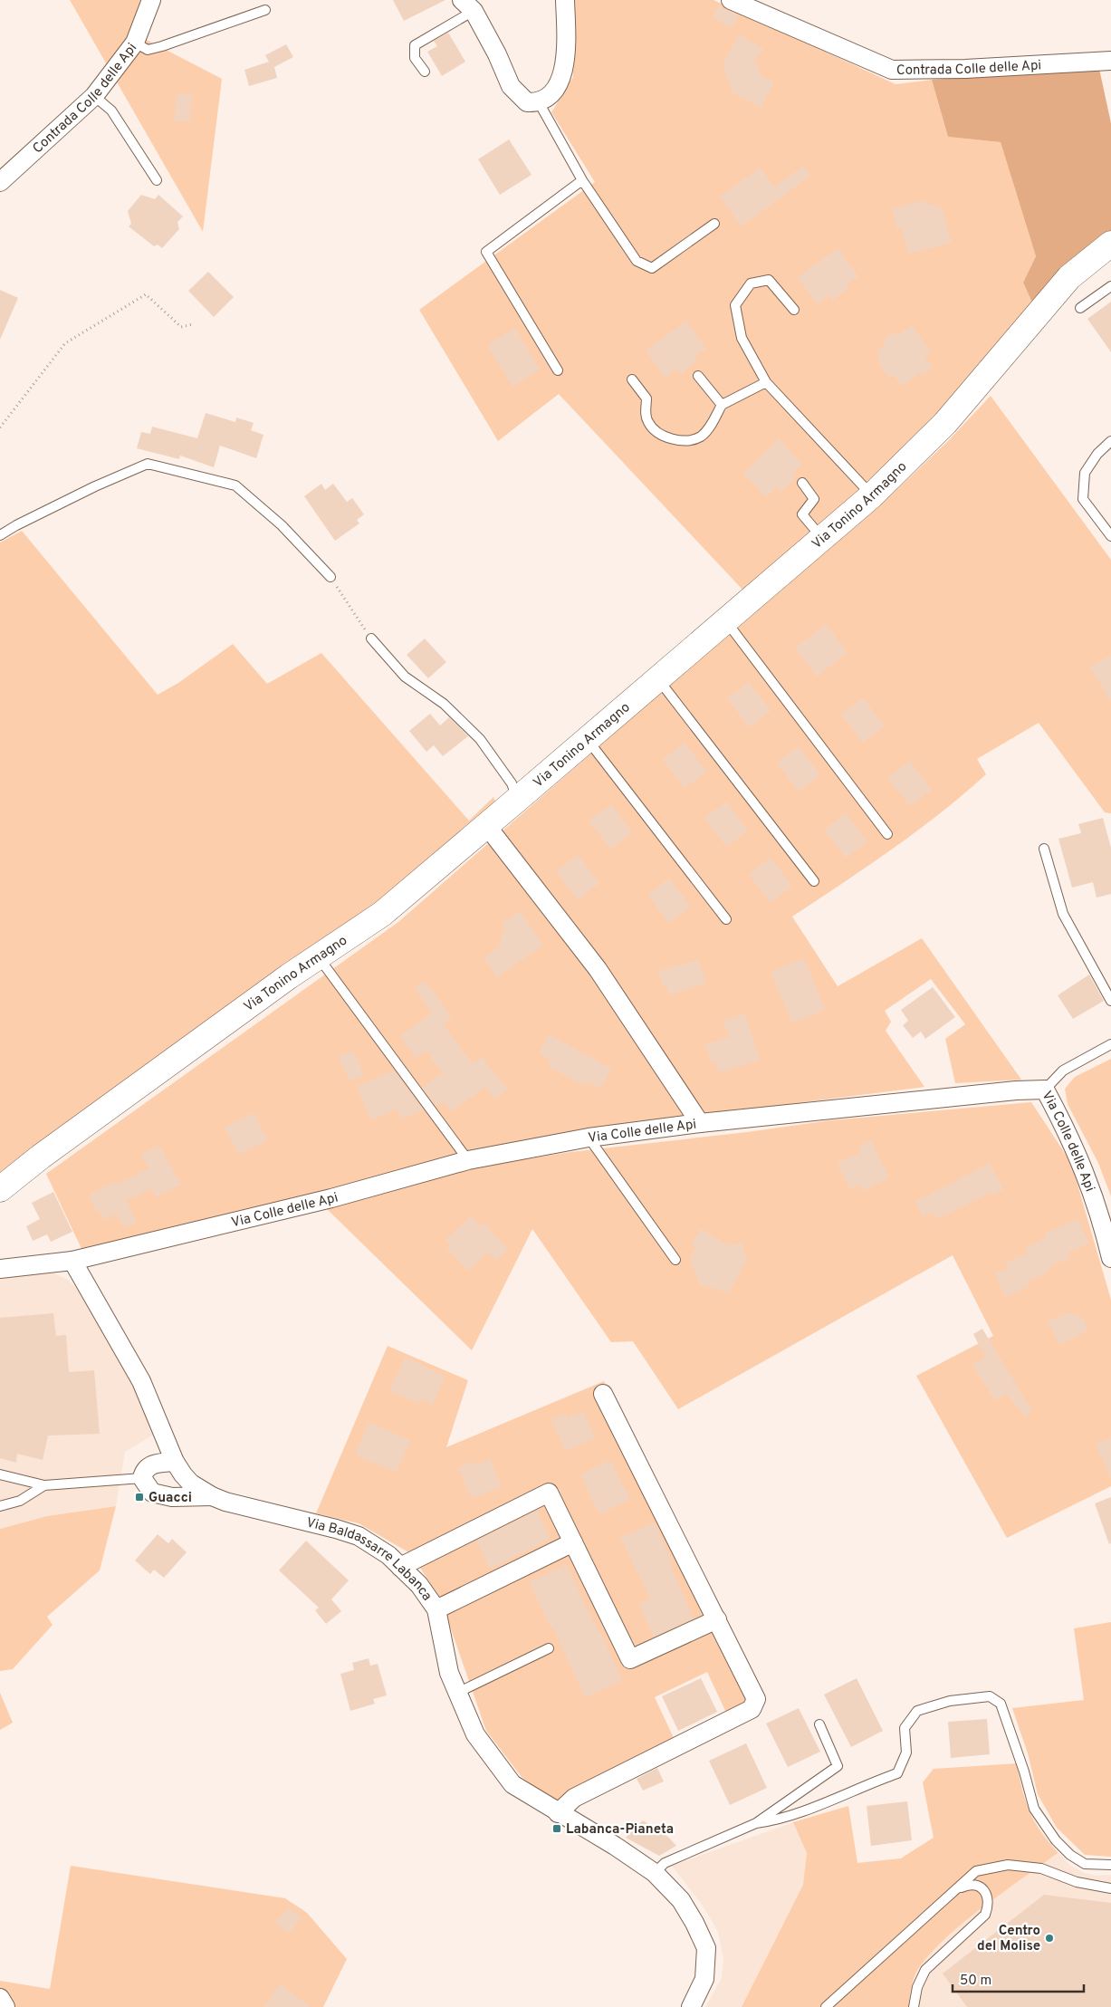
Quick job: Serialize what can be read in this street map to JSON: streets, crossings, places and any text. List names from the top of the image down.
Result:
{
  "streets": {
    "street": [
      "Contrada Colle delle Api",
      "Via Tonino Armagno",
      "Via Colle delle Api",
      "Via Baldassarre Labanca"
    ]
  },
  "crossings": [
    ["Via Colle delle Api", "Via Baldassarre Labanca"]
  ],
  "places": {
    "transit": ["Guacci", "Labanca-Pianeta"],
    "other": ["Centro del Molise"]
  },
  "scale_bar": "50 m"
}
